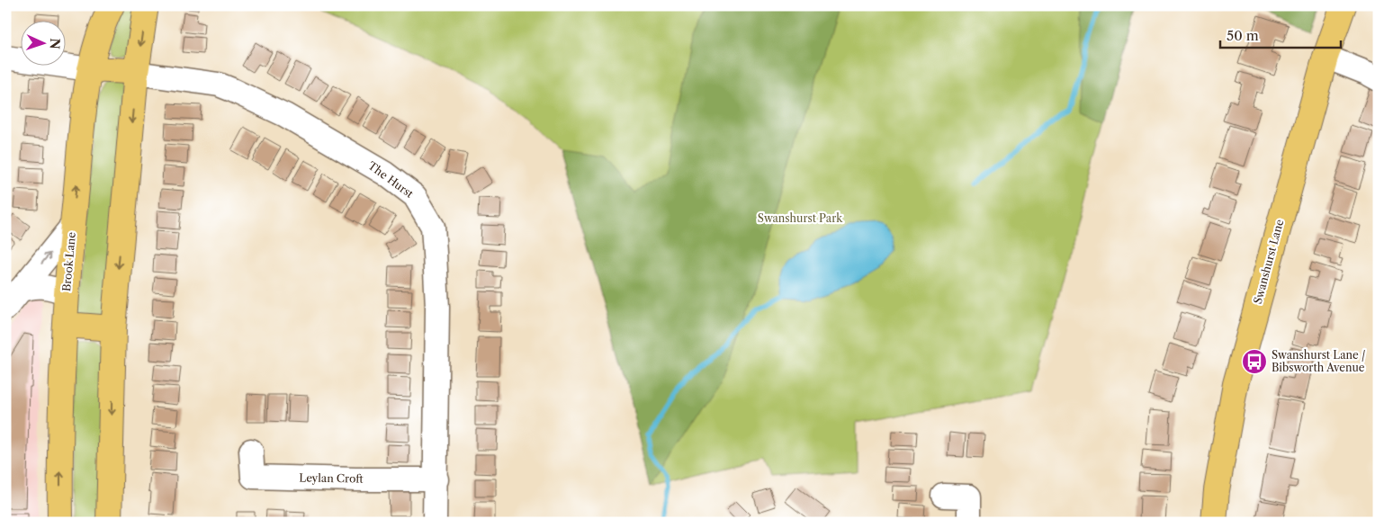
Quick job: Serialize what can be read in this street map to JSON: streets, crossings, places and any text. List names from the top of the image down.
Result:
{
  "streets": {
    "main road": ["Brook Lane", "Swanshurst Lane"],
    "street": ["The Hurst", "Leylan Croft"]
  },
  "crossings": [
    ["The Hurst", "Leylan Croft"]
  ],
  "parks": ["Swanshurst Park"],
  "places": {
    "bus stop": ["Swanshurst Lane / Bibsworth Avenue"]
  },
  "scale_bar": "50 m",
  "north": "right"
}
